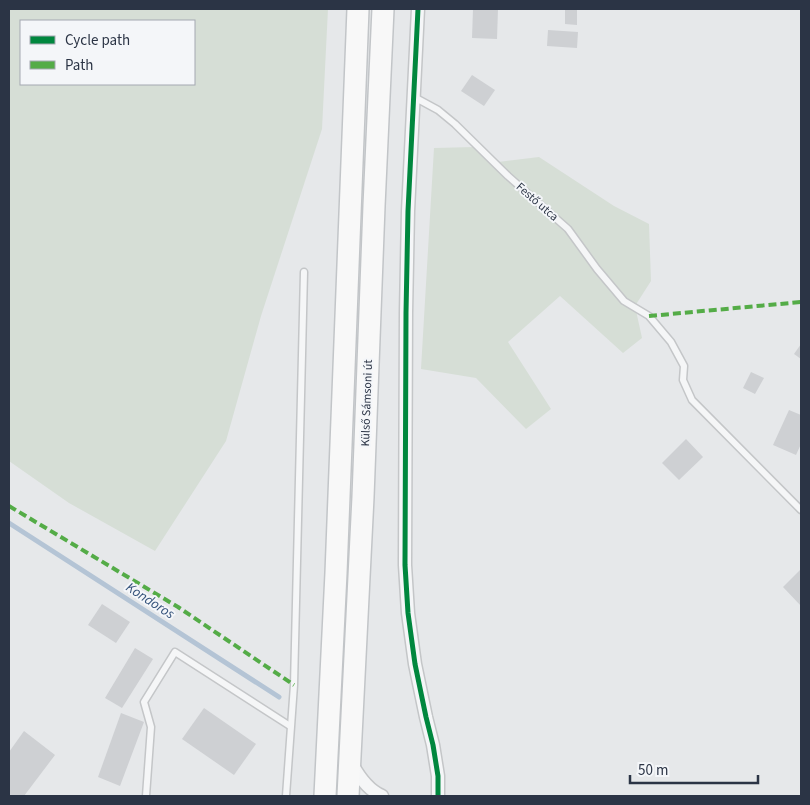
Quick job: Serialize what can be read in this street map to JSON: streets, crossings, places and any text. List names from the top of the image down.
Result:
{
  "streets": {
    "main road": ["Külső Sámsoni út"],
    "lane": ["Festő utca"]
  },
  "water": ["Kondoros"],
  "legend": ["Cycle path", "Path"],
  "scale_bar": "50 m"
}
